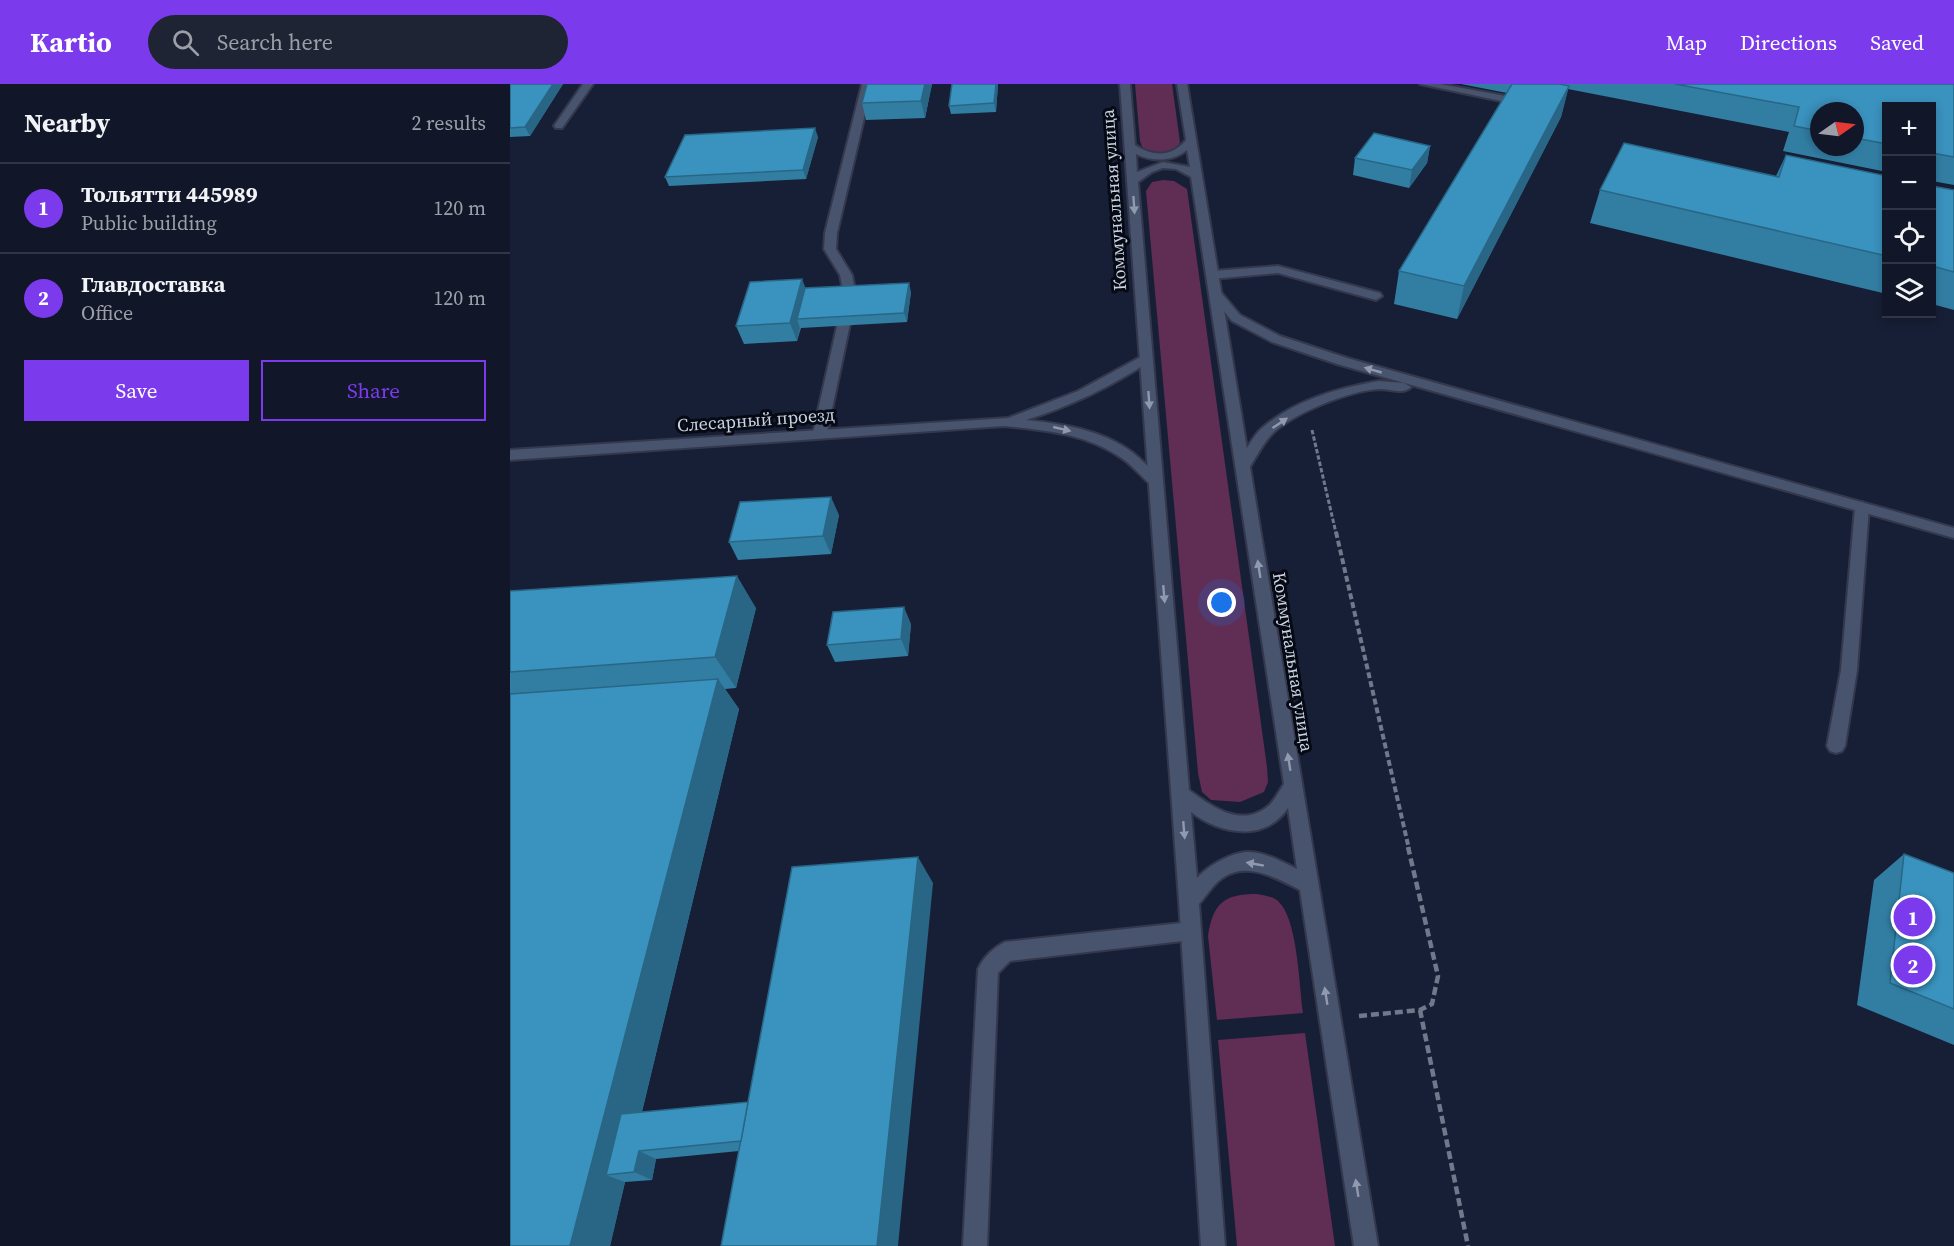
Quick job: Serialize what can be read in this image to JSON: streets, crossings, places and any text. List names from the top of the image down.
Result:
{
  "streets": {
    "main road": ["Коммунальная улица", "Слесарный проезд"]
  },
  "crossings": [
    ["Коммунальная улица", "Слесарный проезд"]
  ],
  "north": "right",
  "page": {
    "header": "Kartio",
    "search": "Search here",
    "nav": ["Map", "Directions", "Saved"],
    "heading": ["Nearby", "2 results"],
    "map_buttons": ["+", "−"],
    "list": [
      {
        "mark": "1",
        "name": "Тольятти 445989",
        "note": "Public building",
        "value": "120 m"
      },
      {
        "mark": "2",
        "name": "Главдоставка",
        "note": "Office",
        "value": "120 m"
      }
    ],
    "buttons": ["Save", "Share"],
    "pins": ["1", "2"]
  }
}
